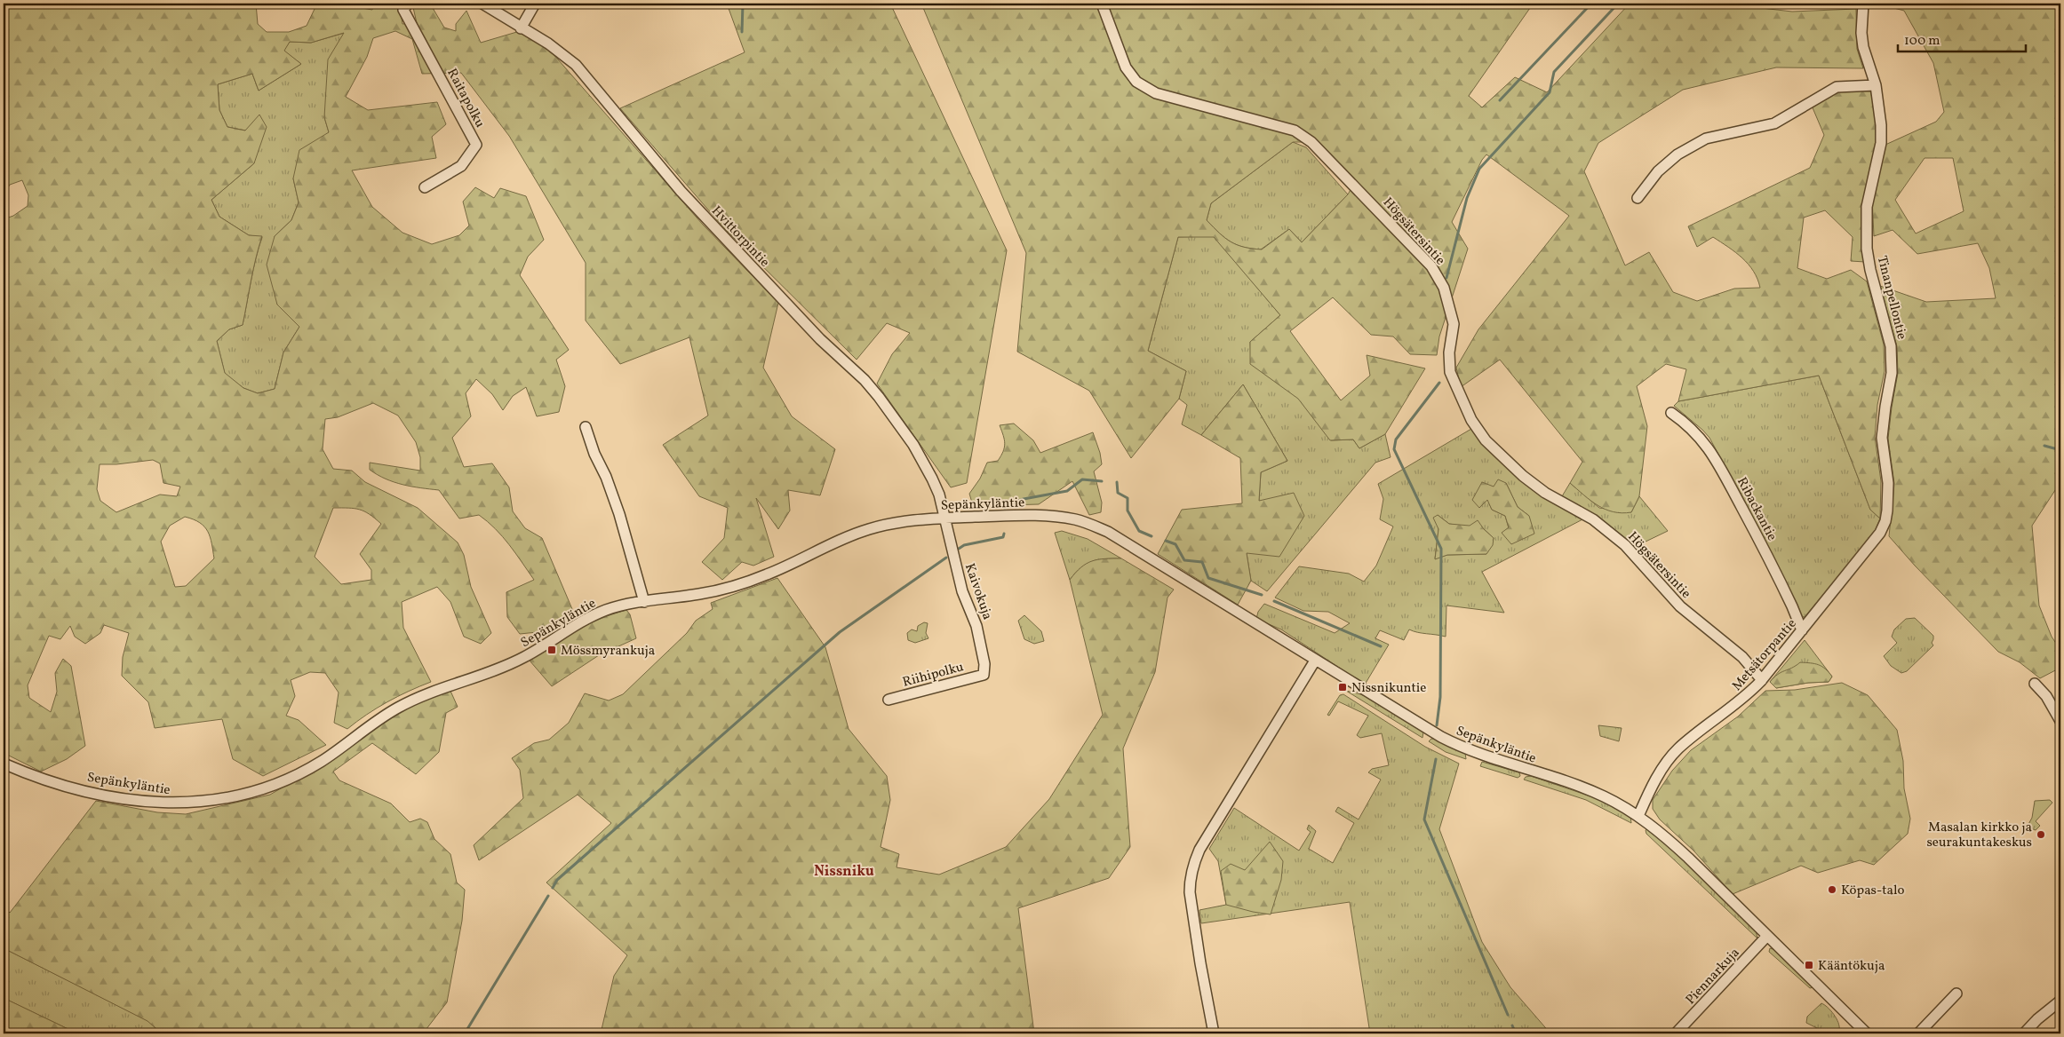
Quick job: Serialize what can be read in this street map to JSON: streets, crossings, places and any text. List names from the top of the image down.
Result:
{
  "streets": {
    "street": [
      "Raitapolku",
      "Högsätersintie",
      "Hvittorpintie",
      "Tinanpellontie",
      "Sepänkyläntie",
      "Ribackantie",
      "Kaivokuja",
      "Metsätorpantie",
      "Riihipolku",
      "Piennarkuja"
    ]
  },
  "crossings": [
    ["Högsätersintie", "Metsätorpantie"],
    ["Hvittorpintie", "Sepänkyläntie"],
    ["Hvittorpintie", "Kaivokuja"],
    ["Tinanpellontie", "Metsätorpantie"],
    ["Sepänkyläntie", "Kaivokuja"],
    ["Sepänkyläntie", "Metsätorpantie"],
    ["Sepänkyläntie", "Piennarkuja"],
    ["Ribackantie", "Metsätorpantie"],
    ["Kaivokuja", "Riihipolku"]
  ],
  "districts": ["Nissniku"],
  "places": {
    "transit": ["Mössmyrankuja", "Nissnikuntie", "Kääntökuja"],
    "other": ["Masalan kirkko ja seurakuntakeskus", "Köpas-talo"]
  },
  "scale_bar": "100 m"
}
